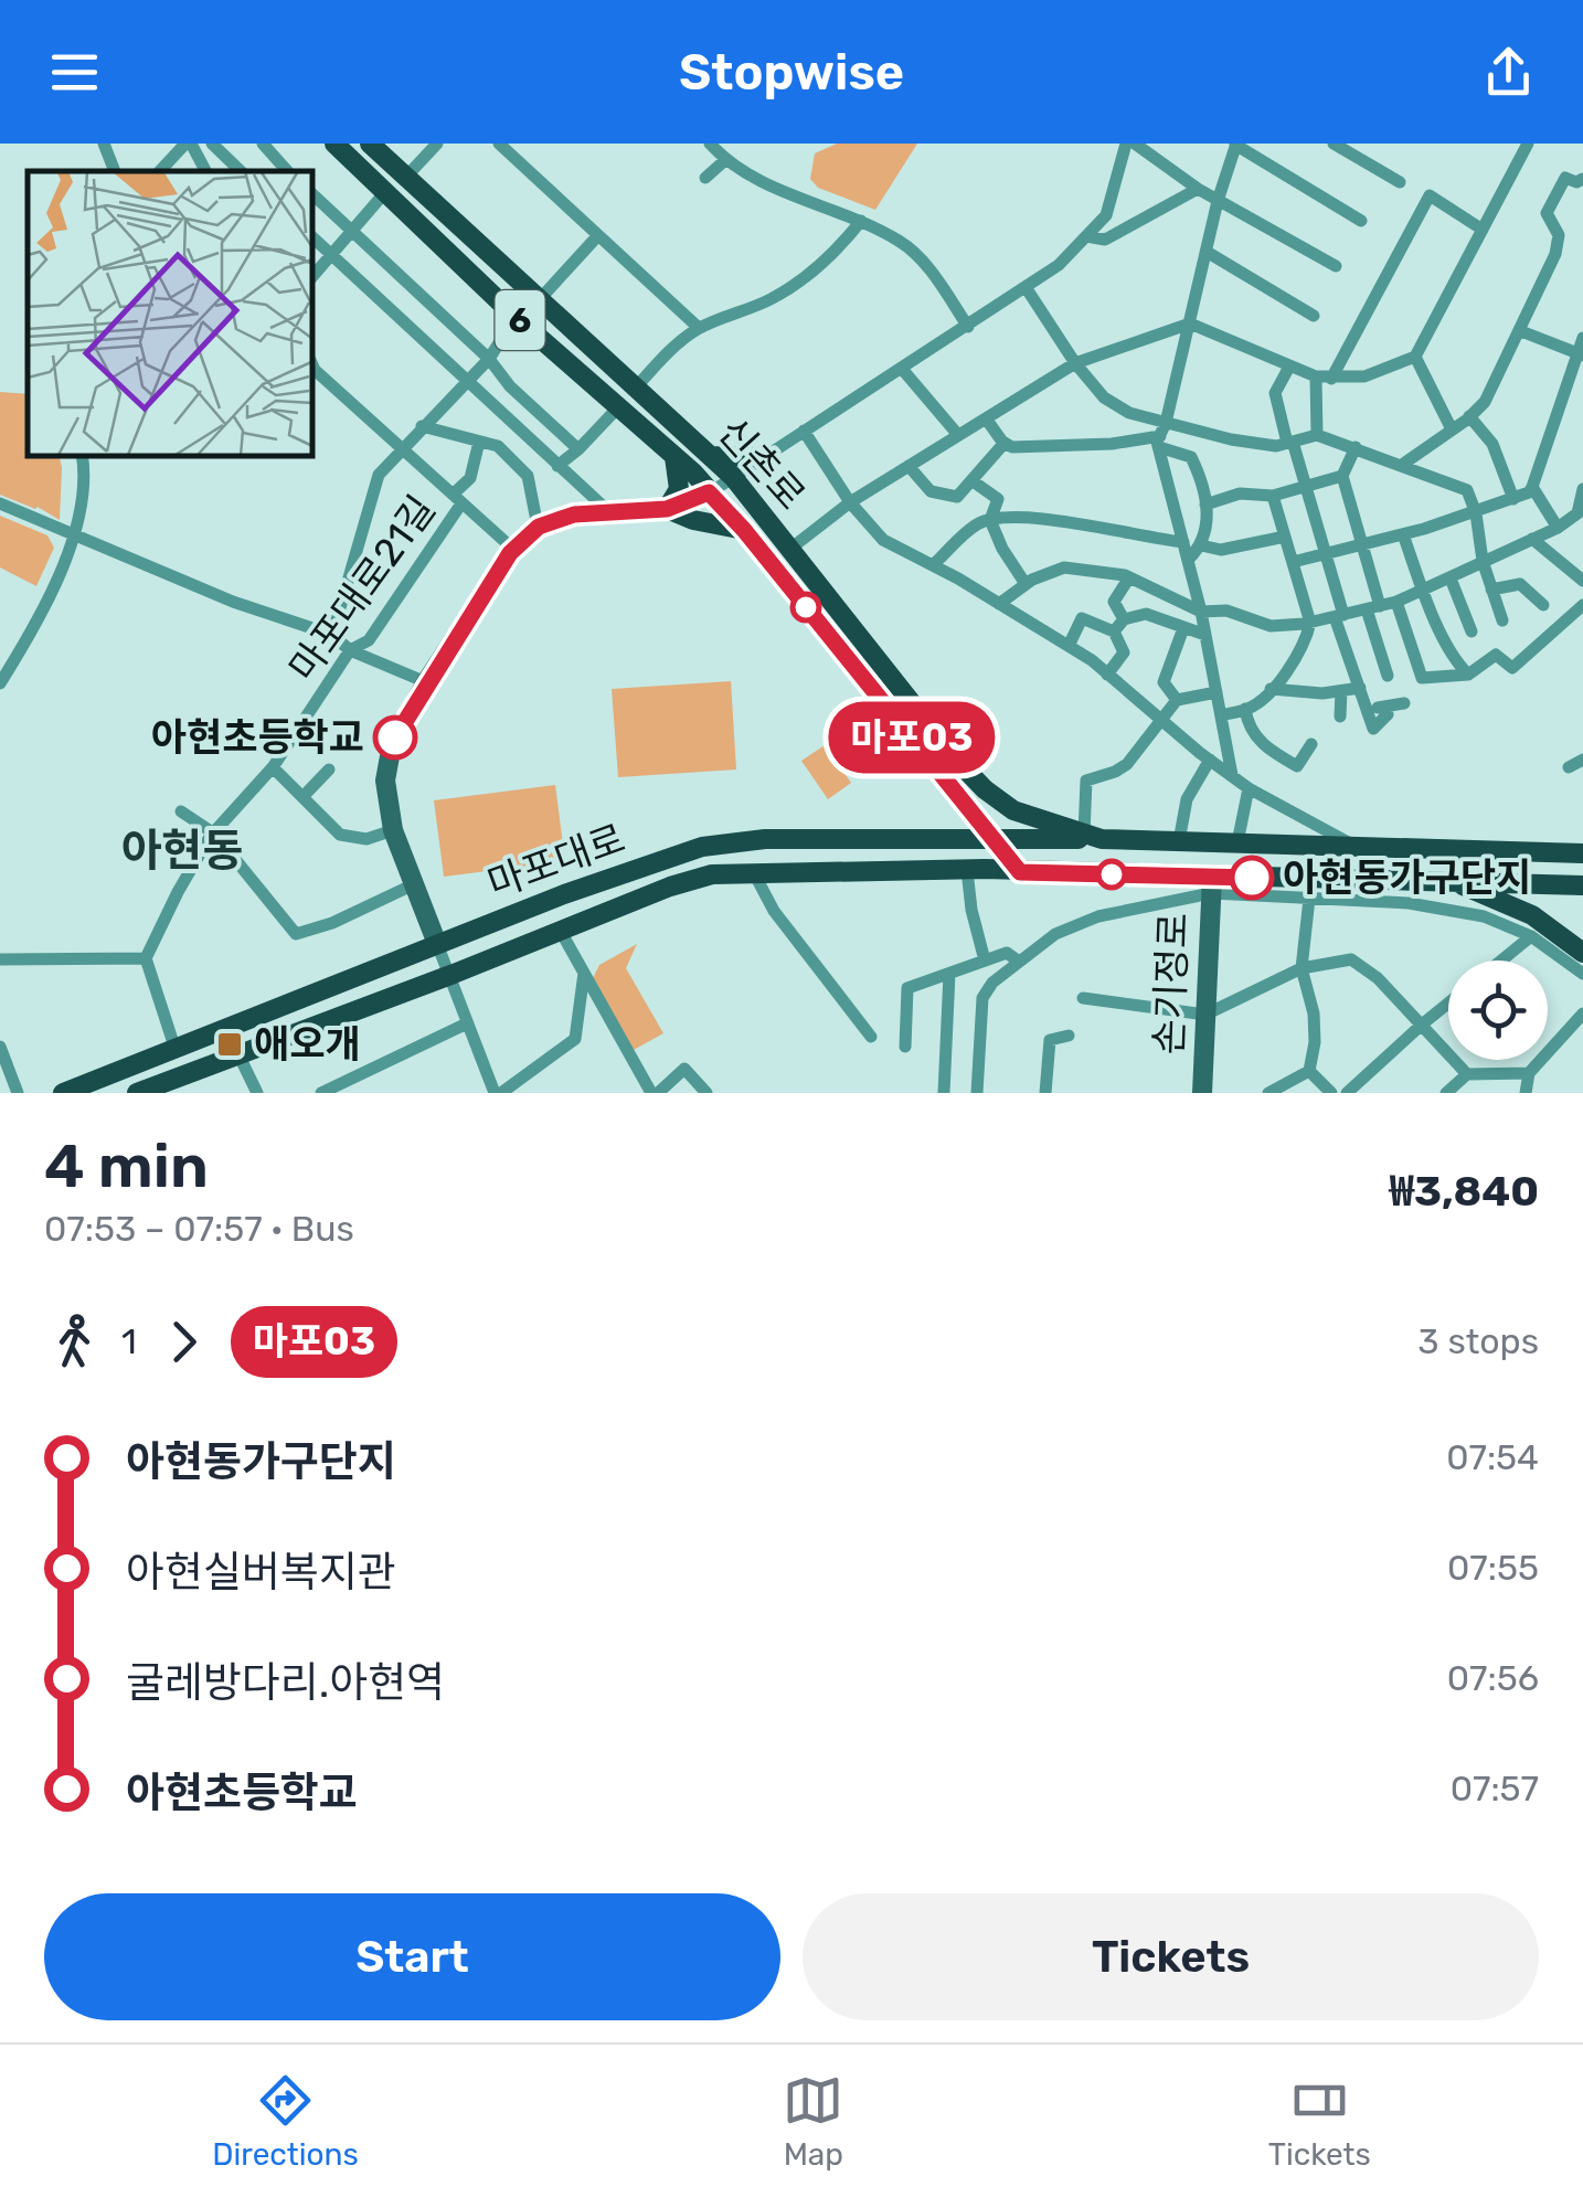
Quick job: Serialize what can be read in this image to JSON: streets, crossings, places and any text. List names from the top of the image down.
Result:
{
  "streets": {
    "main road": ["6", "신촌로", "마포대로"],
    "street": ["마포대로21길", "손기정로"]
  },
  "crossings": [
    ["6", "신촌로"],
    ["신촌로", "마포대로"]
  ],
  "districts": ["아현동"],
  "places": {
    "other": ["아현초등학교", "아현동가구단지"],
    "transit": ["애오개"]
  },
  "lines": ["bus line 마포03"],
  "page": {
    "header": "Stopwise",
    "on_map": "마포03",
    "heading": ["4 min", "07:53 – 07:57 · Bus", "₩3,840"],
    "legs": ["1", "마포03", "3 stops"],
    "list": [
      {
        "name": "아현동가구단지",
        "value": "07:54"
      },
      {
        "name": "아현실버복지관",
        "value": "07:55"
      },
      {
        "name": "굴레방다리.아현역",
        "value": "07:56"
      },
      {
        "name": "아현초등학교",
        "value": "07:57"
      }
    ],
    "buttons": ["Start", "Tickets"],
    "tabs": ["Directions", "Map", "Tickets"]
  }
}
